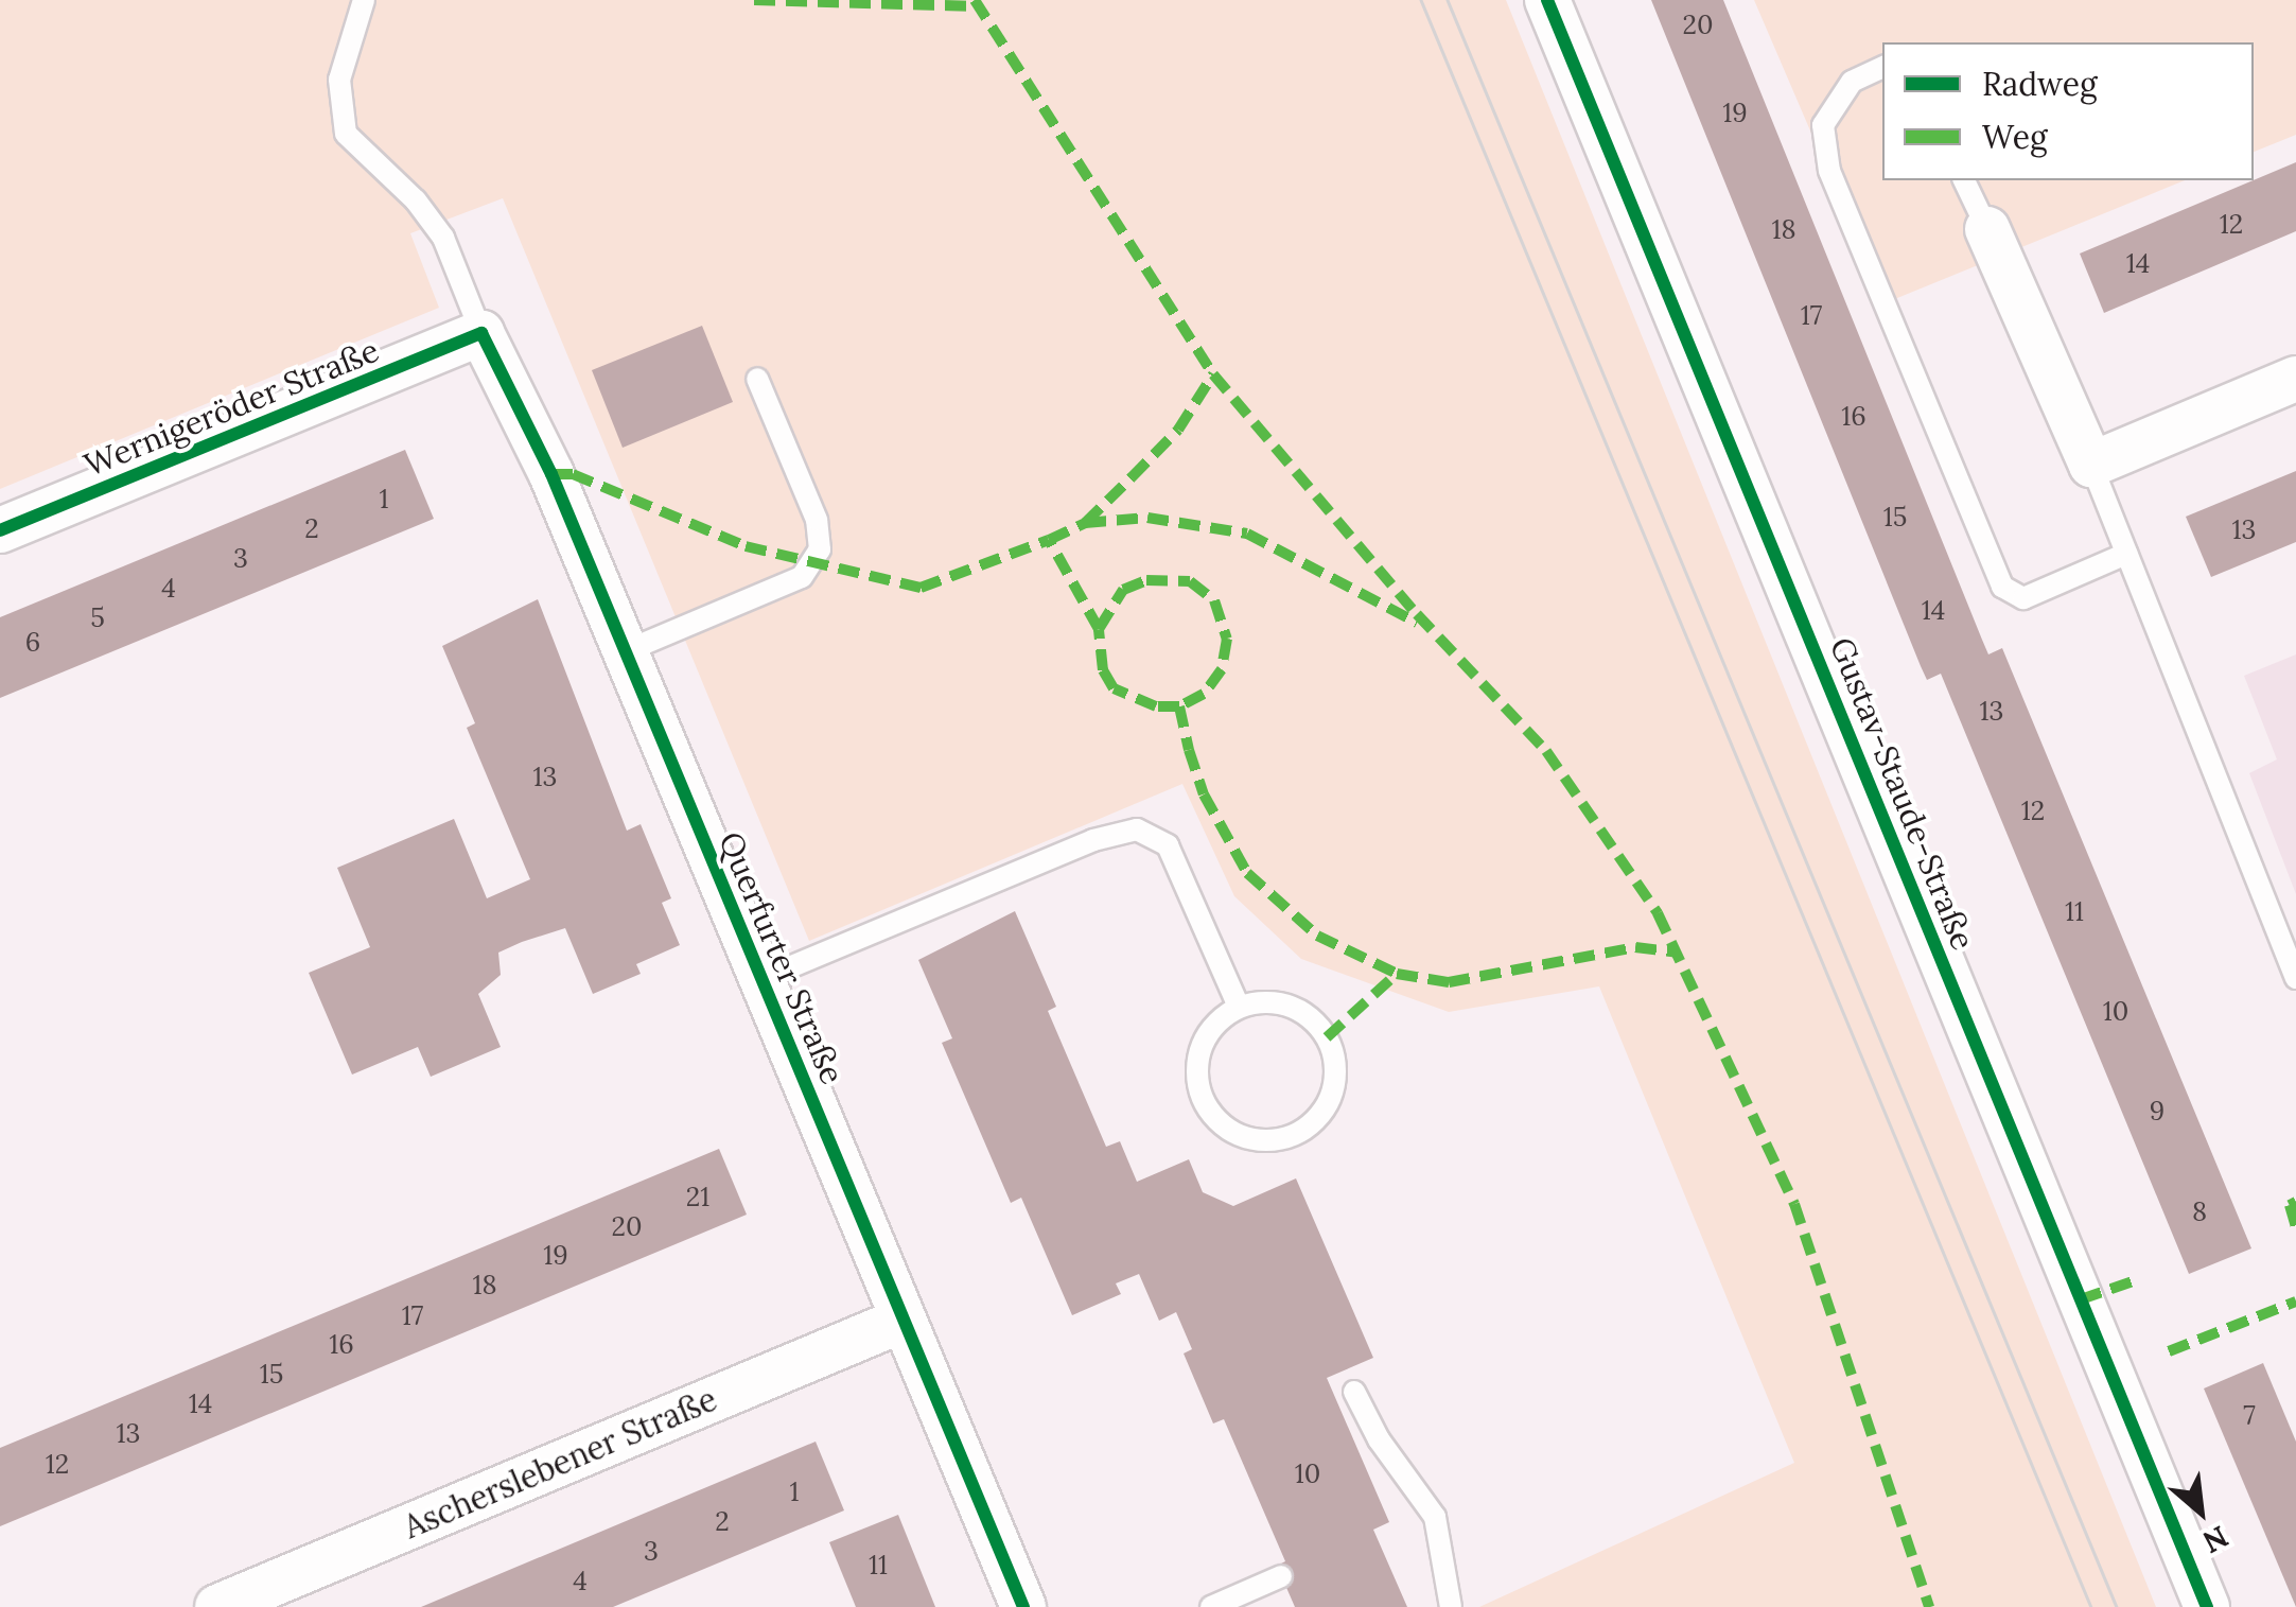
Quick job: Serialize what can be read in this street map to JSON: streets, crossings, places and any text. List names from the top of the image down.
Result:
{
  "streets": {
    "street": [
      "Wernigeröder Straße",
      "Gustav-Staude-Straße",
      "Querfurter Straße",
      "Ascherslebener Straße"
    ]
  },
  "crossings": [
    ["Wernigeröder Straße", "Querfurter Straße"],
    ["Querfurter Straße", "Ascherslebener Straße"]
  ],
  "house_numbers": [
    "20",
    "19",
    "12",
    "18",
    "14",
    "17",
    "16",
    "1",
    "15",
    "2",
    "13",
    "3",
    "4",
    "14",
    "5",
    "6",
    "13",
    "13",
    "12",
    "11",
    "10",
    "9",
    "21",
    "8",
    "20",
    "19",
    "18",
    "17",
    "16",
    "15",
    "14",
    "7",
    "13",
    "12",
    "10",
    "1",
    "2",
    "3",
    "11",
    "4"
  ],
  "legend": ["Radweg", "Weg"],
  "north": "bottom right"
}
